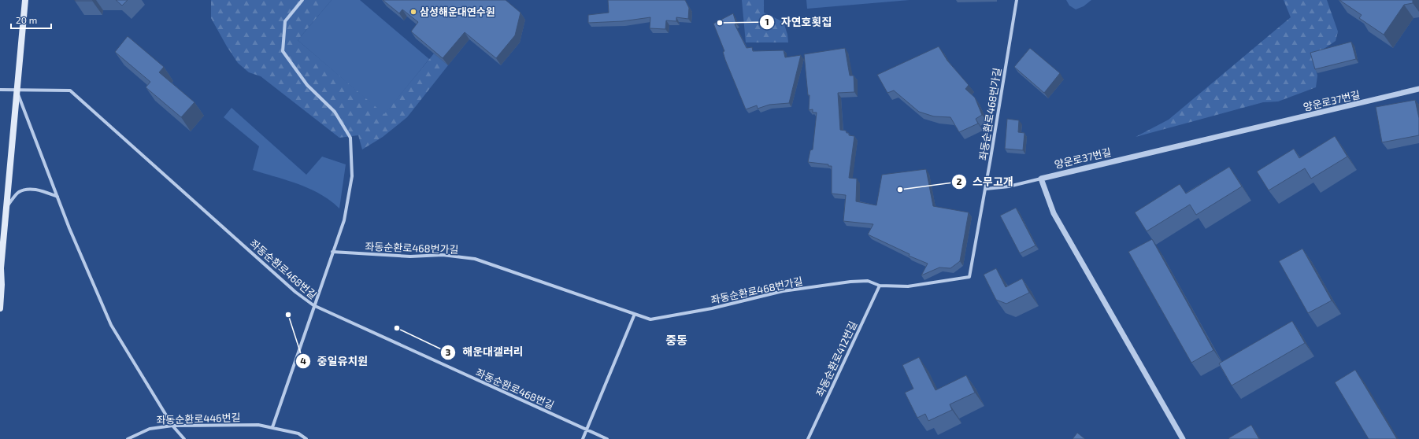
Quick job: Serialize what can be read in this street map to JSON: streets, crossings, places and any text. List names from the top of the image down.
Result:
{
  "streets": {
    "street": [
      "양운로37번길",
      "좌동순환로468번가길",
      "좌동순환로468번길",
      "좌동순환로412번길",
      "좌동순환로446번길"
    ]
  },
  "crossings": [
    ["좌동순환로468번가길", "좌동순환로412번길"]
  ],
  "districts": ["중동"],
  "places": [
    "삼성해운대연수원",
    "자연호횟집",
    "스무고개",
    "중일유치원",
    "해운대갤러리"
  ],
  "scale_bar": "20 m"
}
